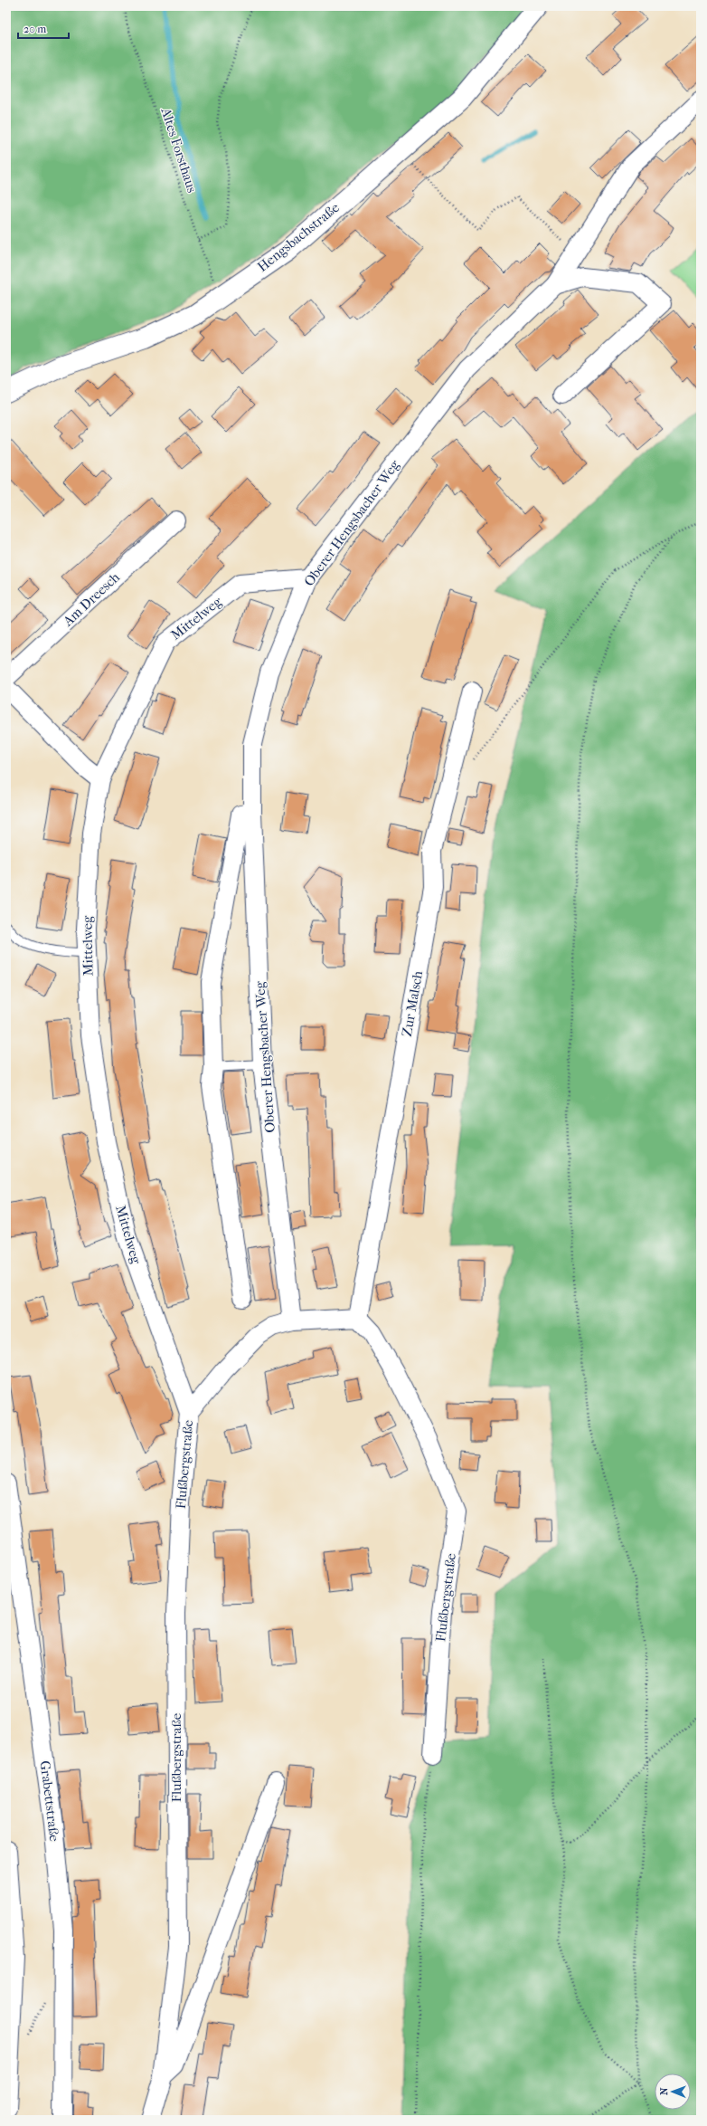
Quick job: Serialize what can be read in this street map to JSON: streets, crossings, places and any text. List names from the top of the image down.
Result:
{
  "streets": {
    "street": [
      "Hengsbachstraße",
      "Oberer Hengsbacher Weg",
      "Am Dreesch",
      "Mittelweg",
      "Zur Malsch",
      "Flußbergstraße",
      "Grabettstraße"
    ],
    "path": ["Altes Forsthaus"]
  },
  "crossings": [
    ["Altes Forsthaus", "Hengsbachstraße"],
    ["Oberer Hengsbacher Weg", "Mittelweg"],
    ["Oberer Hengsbacher Weg", "Flußbergstraße"],
    ["Mittelweg", "Flußbergstraße"],
    ["Zur Malsch", "Flußbergstraße"]
  ],
  "scale_bar": "20 m",
  "north": "left"
}
